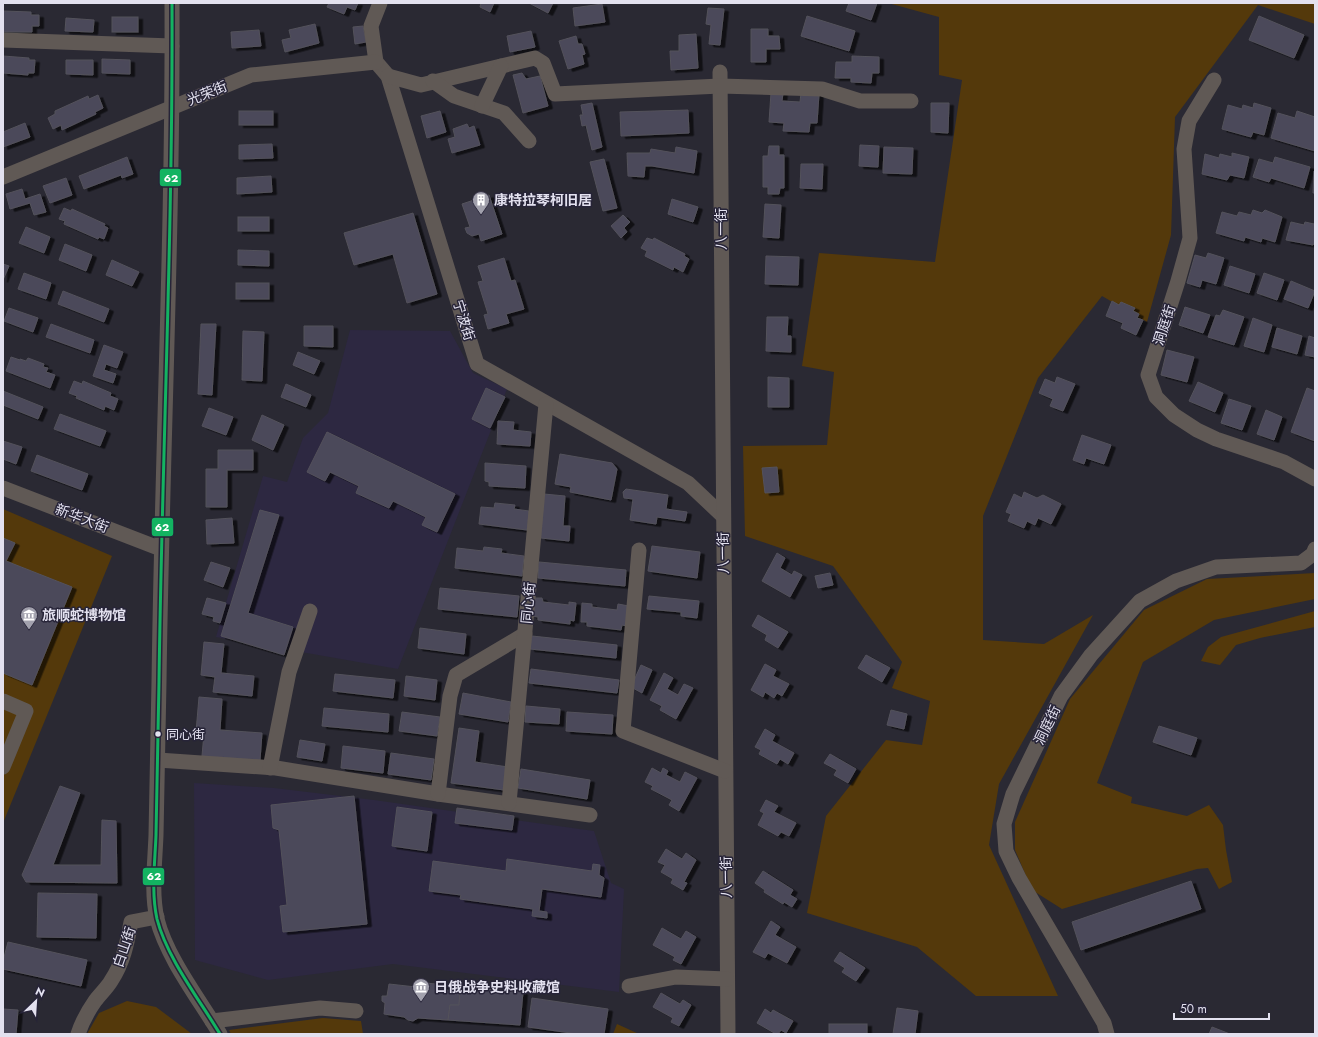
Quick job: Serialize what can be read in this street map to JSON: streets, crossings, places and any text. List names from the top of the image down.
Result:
{
  "streets": {
    "street": [
      "光荣街",
      "八一街",
      "宁波街",
      "洞庭街",
      "新华大街",
      "同心街",
      "白山街"
    ]
  },
  "crossings": [
    ["光荣街", "宁波街"],
    ["八一街", "宁波街"],
    ["宁波街", "同心街"]
  ],
  "places": {
    "building": ["康特拉琴柯旧居"],
    "museum": ["旅顺蛇博物馆", "日俄战争史料收藏馆"],
    "other": ["同心街"]
  },
  "lines": ["transit line 62"],
  "scale_bar": "50 m",
  "north": "top right"
}
